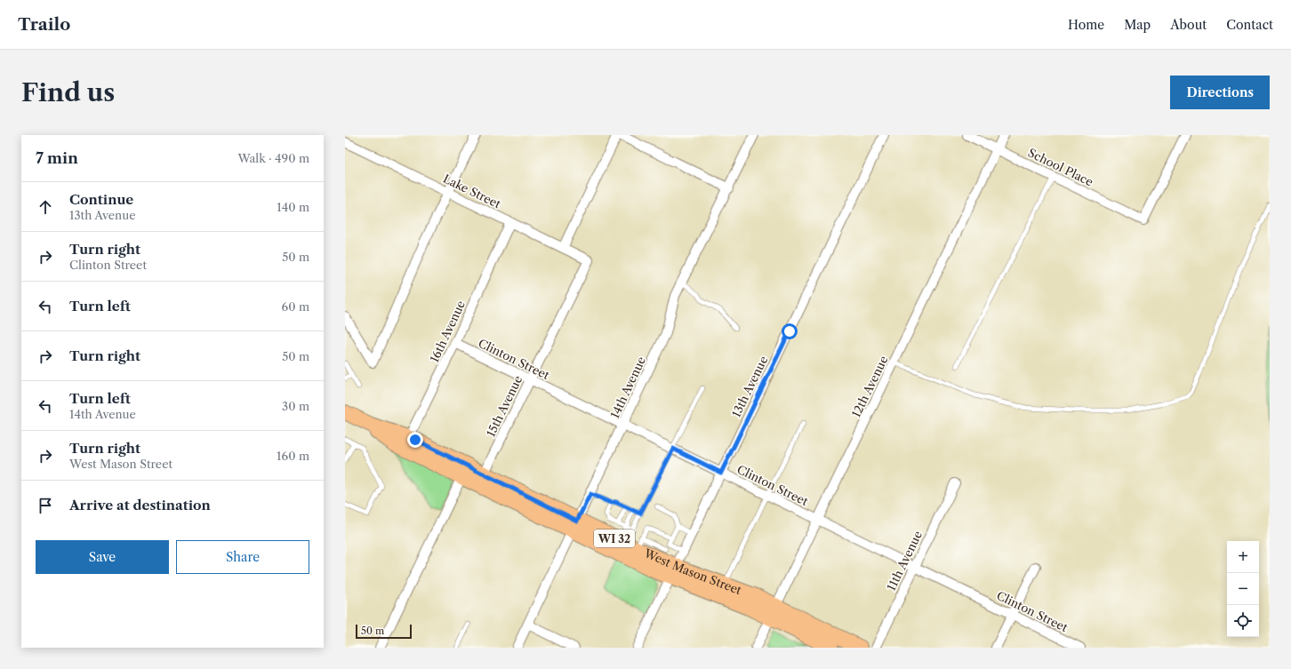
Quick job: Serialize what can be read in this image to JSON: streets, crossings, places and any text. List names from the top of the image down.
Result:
{
  "streets": {
    "main road": ["WI 32", "West Mason Street"],
    "street": [
      "School Place",
      "Lake Street",
      "16th Avenue",
      "Clinton Street",
      "13th Avenue",
      "12th Avenue",
      "14th Avenue",
      "15th Avenue",
      "11th Avenue"
    ]
  },
  "crossings": [
    ["School Place", "12th Avenue"],
    ["Lake Street", "16th Avenue"],
    ["Lake Street", "15th Avenue"],
    ["16th Avenue", "Clinton Street"],
    ["16th Avenue", "West Mason Street"],
    ["Clinton Street", "13th Avenue"],
    ["Clinton Street", "12th Avenue"],
    ["Clinton Street", "14th Avenue"],
    ["Clinton Street", "15th Avenue"],
    ["Clinton Street", "11th Avenue"],
    ["13th Avenue", "West Mason Street"],
    ["12th Avenue", "West Mason Street"],
    ["14th Avenue", "West Mason Street"],
    ["15th Avenue", "West Mason Street"]
  ],
  "scale_bar": "50 m",
  "page": {
    "header": "Trailo",
    "nav": [
      "Home",
      "Map",
      "About",
      "Contact"
    ],
    "buttons": [
      "Directions",
      ["Save", "Share"]
    ],
    "title": "Find us",
    "heading": ["7 min", "Walk · 490 m"],
    "list": [
      ["Continue", "13th Avenue", "140 m"],
      ["Turn right", "Clinton Street", "50 m"],
      ["Turn left", "60 m"],
      ["Turn right", "50 m"],
      ["Turn left", "14th Avenue", "30 m"],
      ["Turn right", "West Mason Street", "160 m"],
      "Arrive at destination"
    ],
    "map_buttons": ["+", "−"],
    "scale": "50 m"
  }
}
